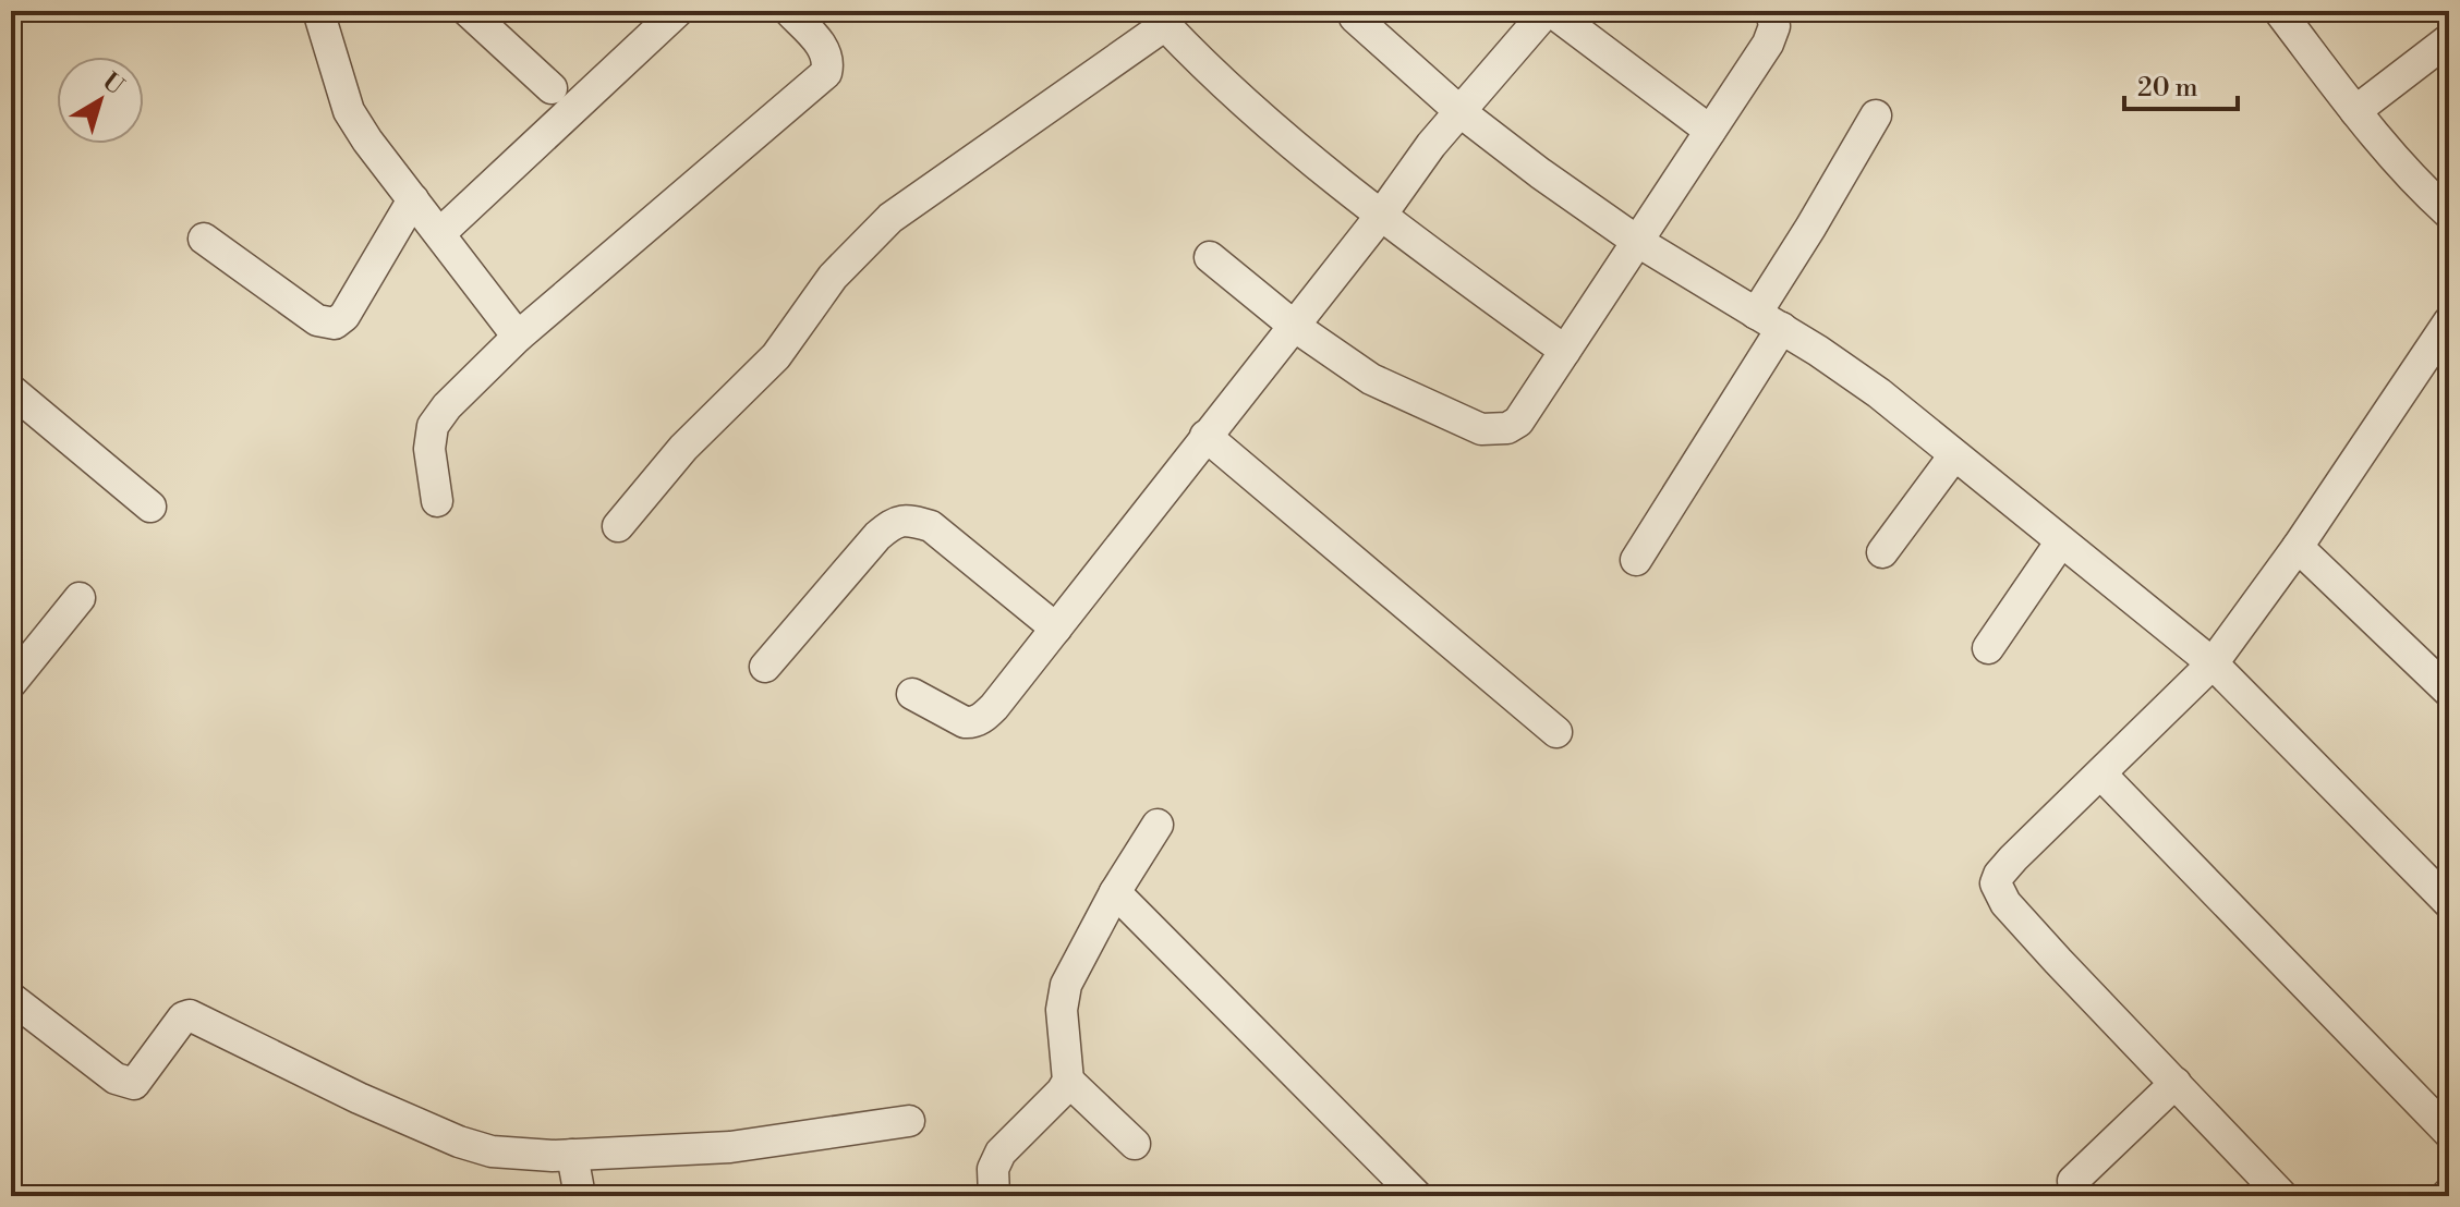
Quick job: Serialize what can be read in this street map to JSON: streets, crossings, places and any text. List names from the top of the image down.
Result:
{
  "scale_bar": "20 m",
  "north": "top right"
}
